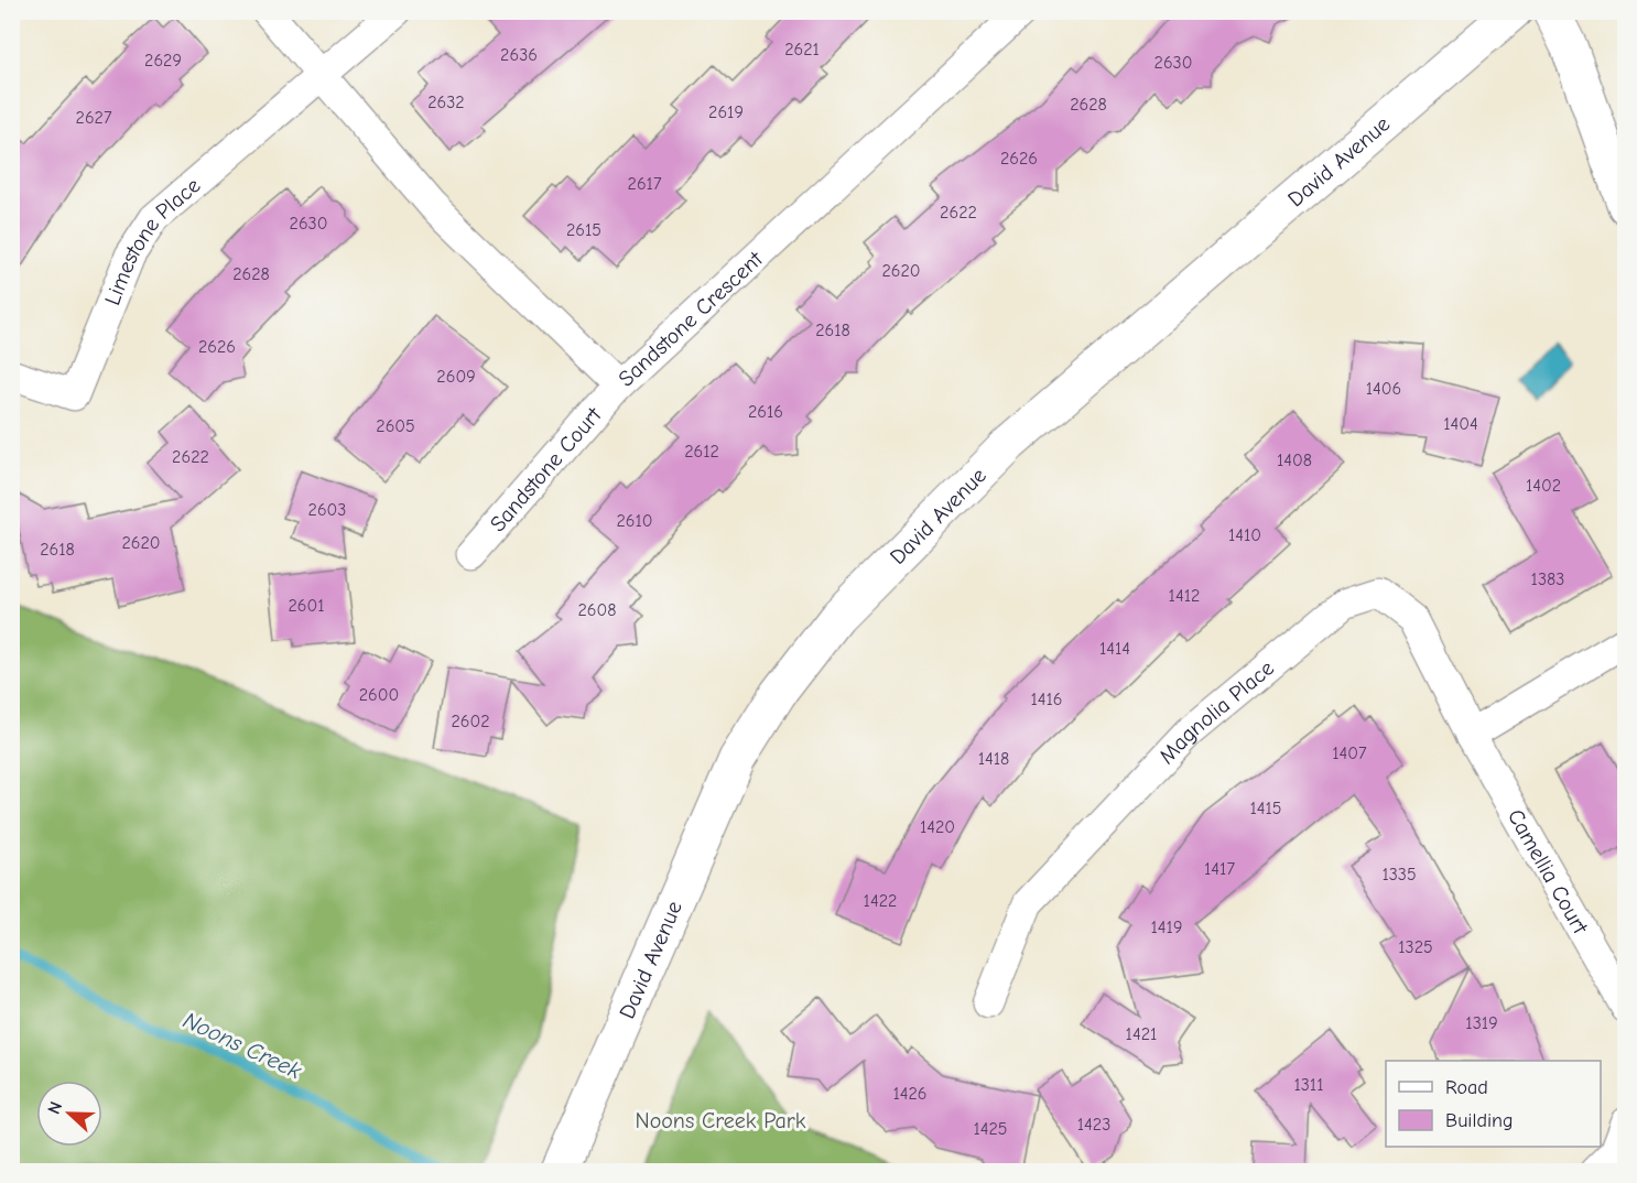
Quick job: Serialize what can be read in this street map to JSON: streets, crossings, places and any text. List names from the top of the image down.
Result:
{
  "streets": {
    "main road": ["David Avenue"],
    "street": [
      "Limestone Place",
      "Sandstone Crescent",
      "Sandstone Court",
      "Magnolia Place",
      "Camellia Court"
    ]
  },
  "crossings": [
    ["Limestone Place", "Sandstone Crescent"],
    ["Sandstone Crescent", "Sandstone Court"],
    ["Magnolia Place", "Camellia Court"]
  ],
  "water": ["Noons Creek"],
  "parks": ["Noons Creek Park"],
  "house_numbers": [
    "2621",
    "2636",
    "2629",
    "2630",
    "2632",
    "2628",
    "2619",
    "2627",
    "2626",
    "2617",
    "2622",
    "2630",
    "2615",
    "2620",
    "2628",
    "2618",
    "2626",
    "2609",
    "1406",
    "2616",
    "1404",
    "2605",
    "2612",
    "2622",
    "1408",
    "1402",
    "2603",
    "2610",
    "1410",
    "2620",
    "2618",
    "1383",
    "1412",
    "2601",
    "2608",
    "1414",
    "2600",
    "1416",
    "2602",
    "1407",
    "1418",
    "1415",
    "1420",
    "1417",
    "1335",
    "1422",
    "1419",
    "1325",
    "1319",
    "1421",
    "1311",
    "1426",
    "1423",
    "1425"
  ],
  "legend": ["Road", "Building"],
  "north": "left"
}
